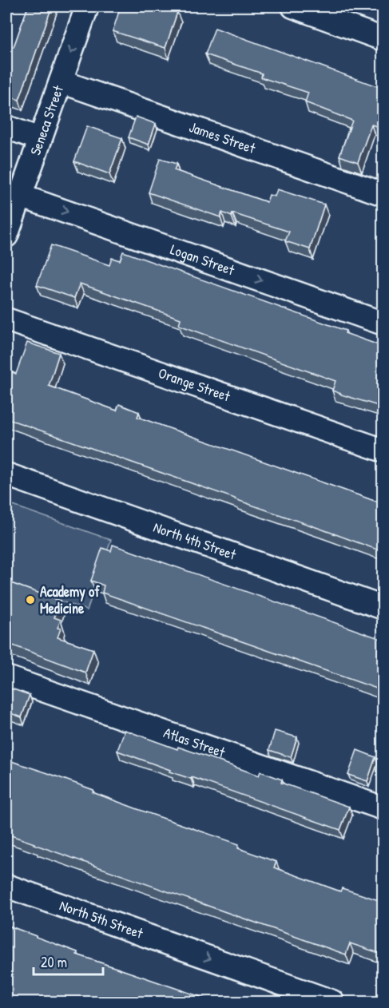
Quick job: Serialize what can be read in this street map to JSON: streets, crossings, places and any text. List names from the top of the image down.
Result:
{
  "streets": {
    "street": [
      "Seneca Street",
      "James Street",
      "Logan Street",
      "Orange Street",
      "North 4th Street",
      "Atlas Street",
      "North 5th Street"
    ]
  },
  "crossings": [
    ["Seneca Street", "James Street"],
    ["Seneca Street", "Logan Street"]
  ],
  "one_way": ["Logan Street", "North 5th Street"],
  "places": ["Academy of Medicine"],
  "scale_bar": "20 m"
}
